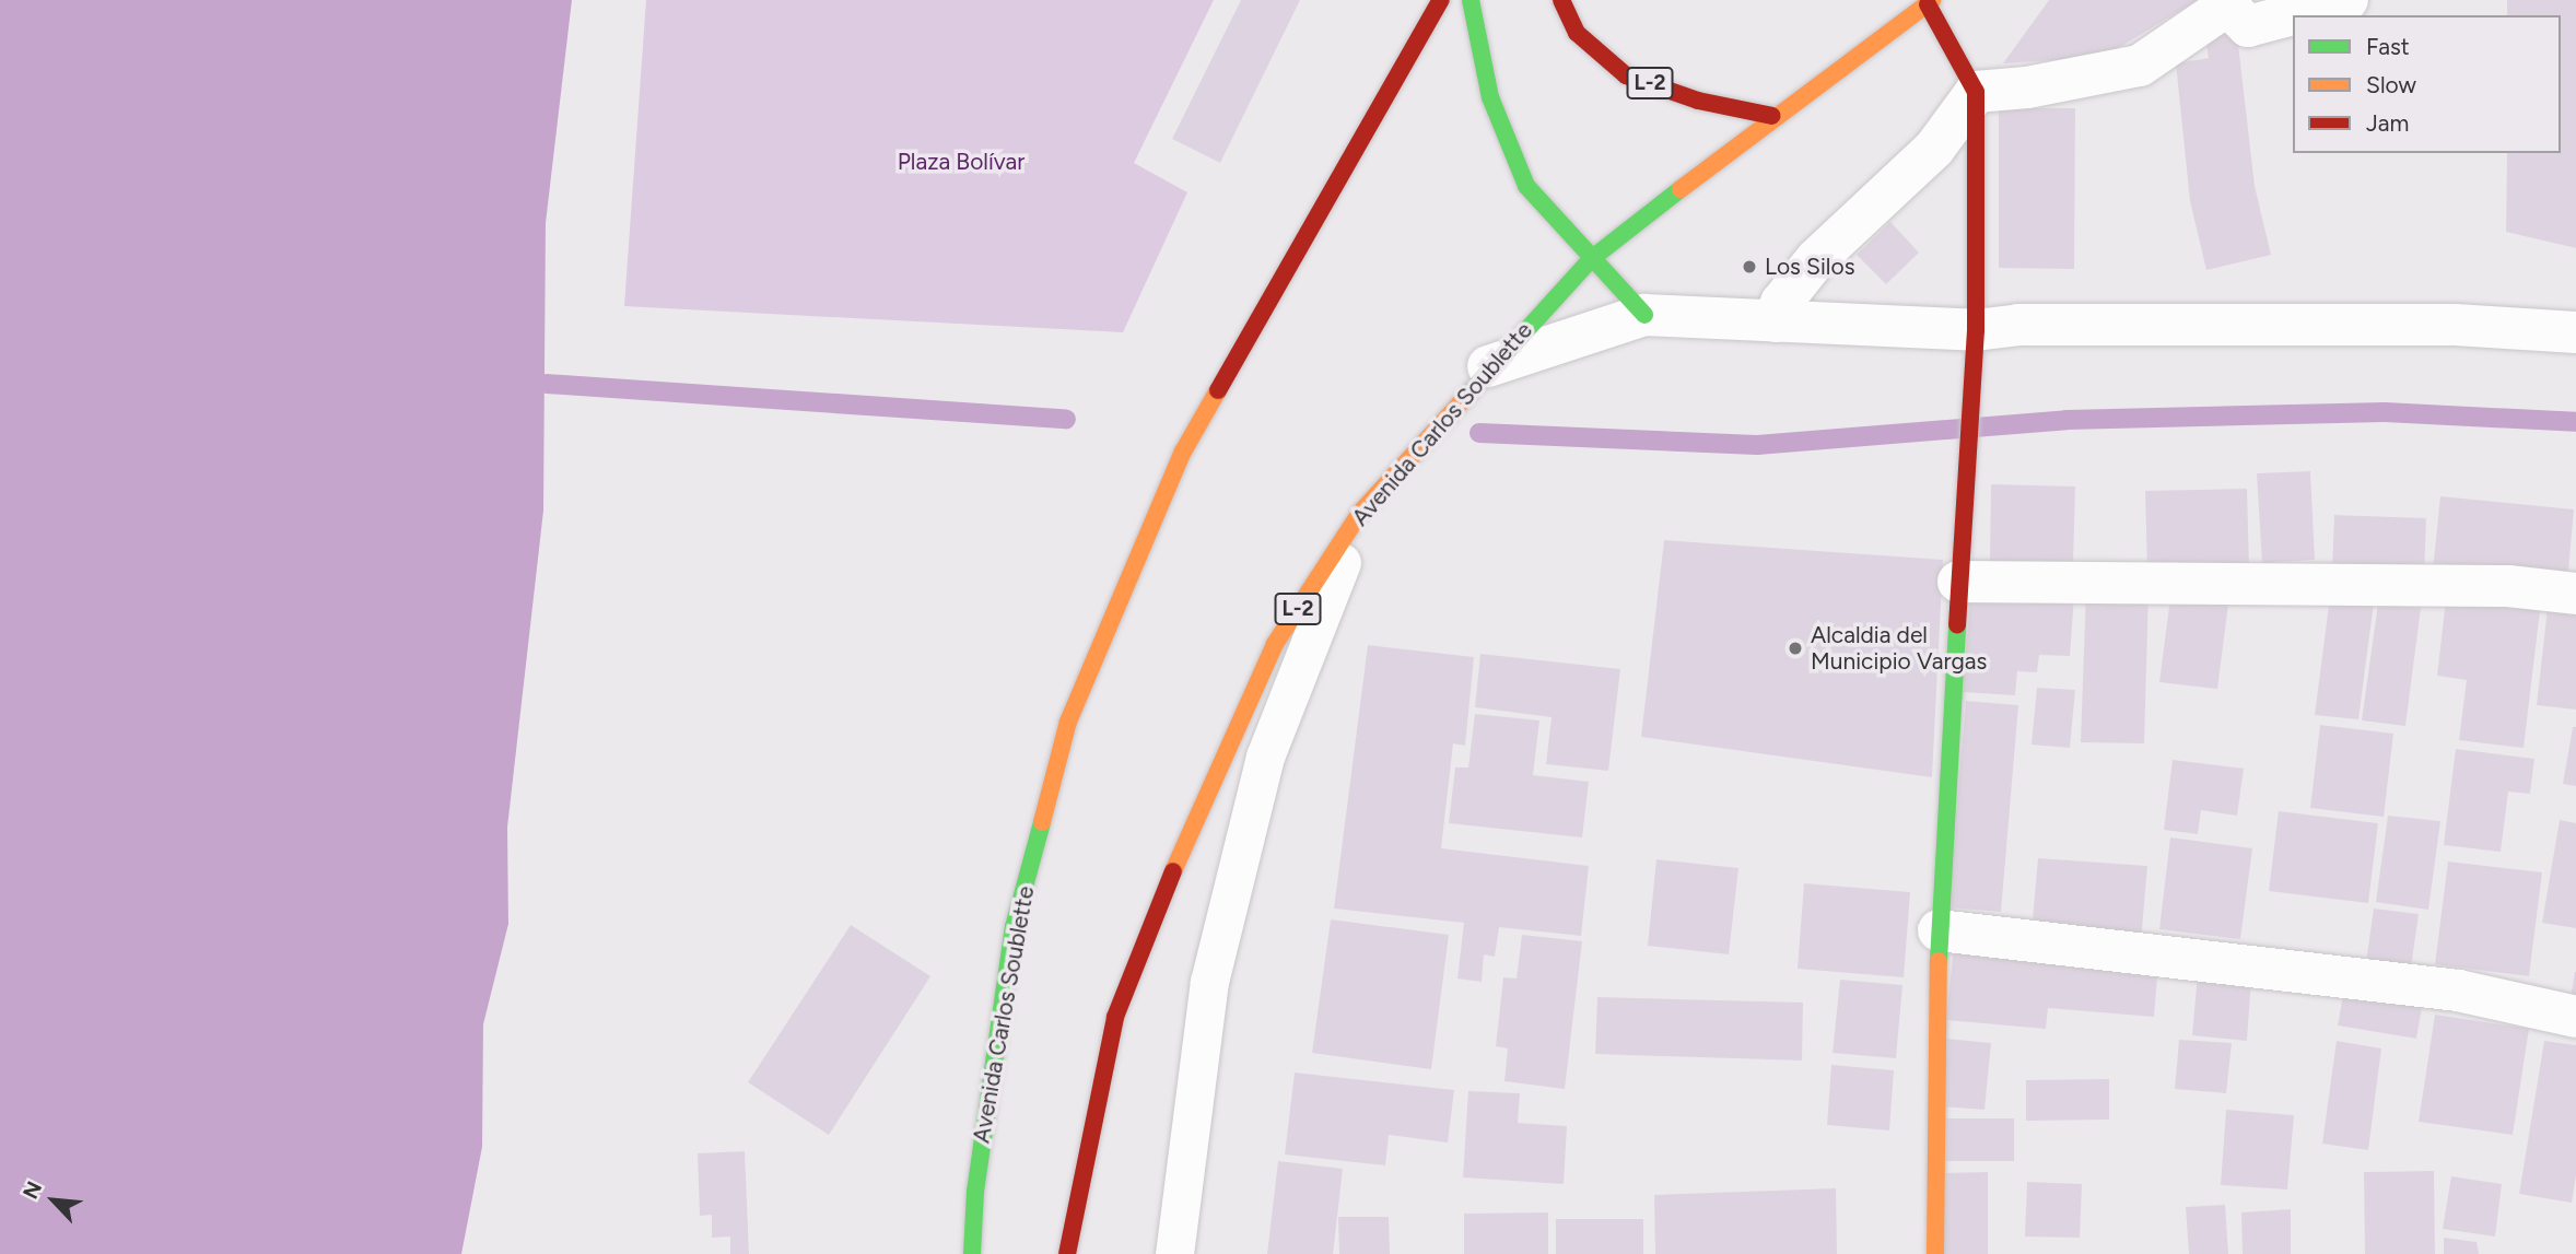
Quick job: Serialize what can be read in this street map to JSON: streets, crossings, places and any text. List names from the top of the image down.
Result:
{
  "streets": {
    "main road": ["L-2", "Avenida Carlos Soublette"]
  },
  "crossings": [
    ["L-2", "Avenida Carlos Soublette"]
  ],
  "parks": ["Plaza Bolívar"],
  "places": ["Los Silos", "Alcaldia del Municipio Vargas"],
  "legend": ["Fast", "Slow", "Jam"],
  "north": "top left"
}
